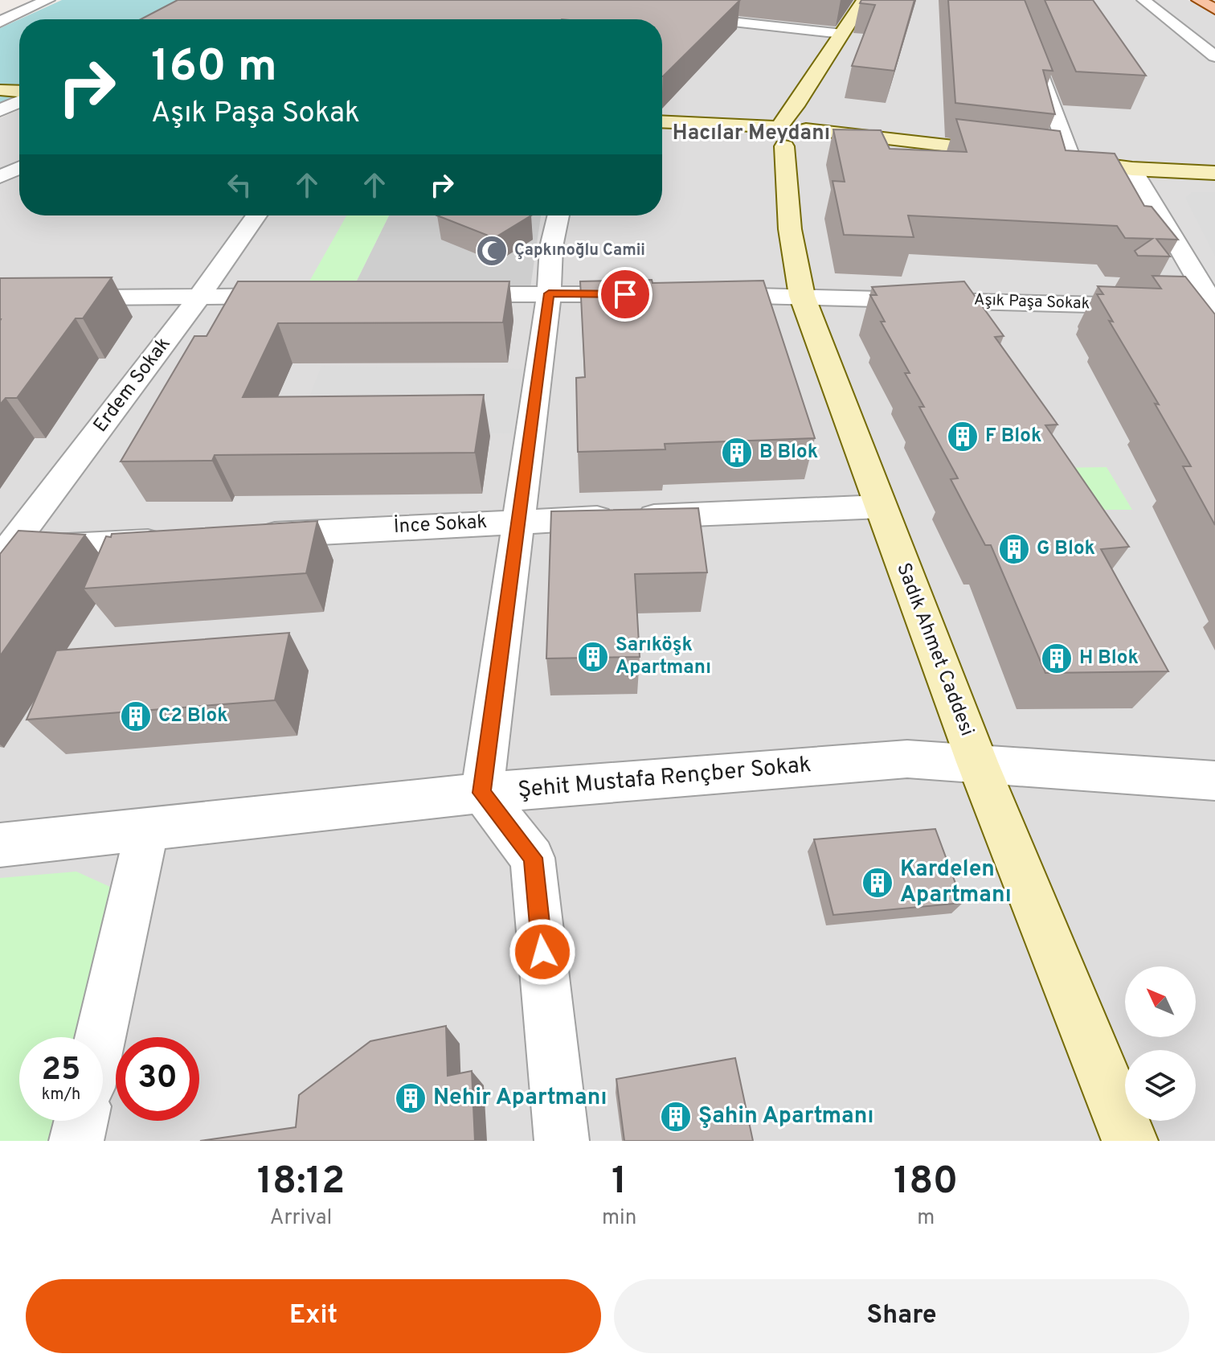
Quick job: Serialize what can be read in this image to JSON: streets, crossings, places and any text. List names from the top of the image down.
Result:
{
  "streets": {
    "main road": ["Sadık Ahmet Caddesi"],
    "street": [
      "Aşık Paşa Sokak",
      "Erdem Sokak",
      "İnce Sokak",
      "Şehit Mustafa Rençber Sokak"
    ]
  },
  "crossings": [
    ["Aşık Paşa Sokak", "Sadık Ahmet Caddesi"],
    ["İnce Sokak", "Sadık Ahmet Caddesi"],
    ["Sadık Ahmet Caddesi", "Şehit Mustafa Rençber Sokak"]
  ],
  "districts": ["Hacılar Meydanı"],
  "places": {
    "mosque": ["Çapkınoğlu Camii"],
    "building": [
      "F Blok",
      "B Blok",
      "G Blok",
      "Sarıköşk Apartmanı",
      "H Blok",
      "C2 Blok",
      "Kardelen Apartmanı",
      "Nehir Apartmanı",
      "Şahin Apartmanı"
    ]
  },
  "north": "top left",
  "page": {
    "turn": ["160 m", "Aşık Paşa Sokak"],
    "speed": "25 km/h",
    "limit": "30",
    "eta": [
      "18:12",
      "Arrival",
      "1",
      "min",
      "180",
      "m"
    ],
    "buttons": ["Exit", "Share"]
  }
}
